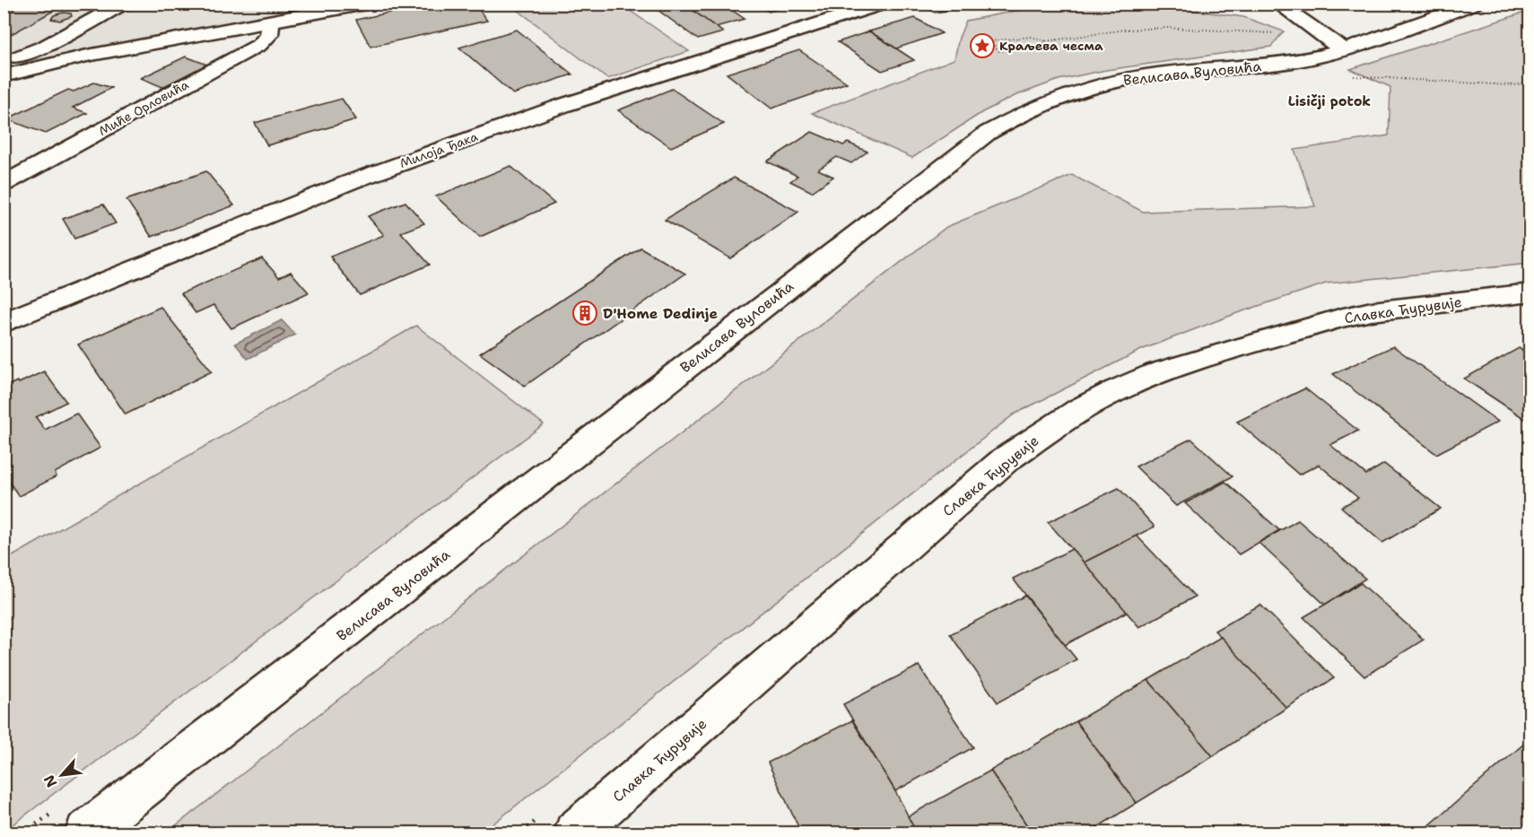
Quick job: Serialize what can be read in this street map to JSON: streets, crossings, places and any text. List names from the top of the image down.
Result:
{
  "streets": {
    "street": [
      "Велисава Вуловића",
      "Миће Орловића",
      "Милоја Ђака",
      "Славка Ћурувије"
    ]
  },
  "districts": ["Lisičji potok"],
  "places": {
    "place": ["Краљева чесма"],
    "building": ["D'Home Dedinje"]
  },
  "north": "bottom left"
}
